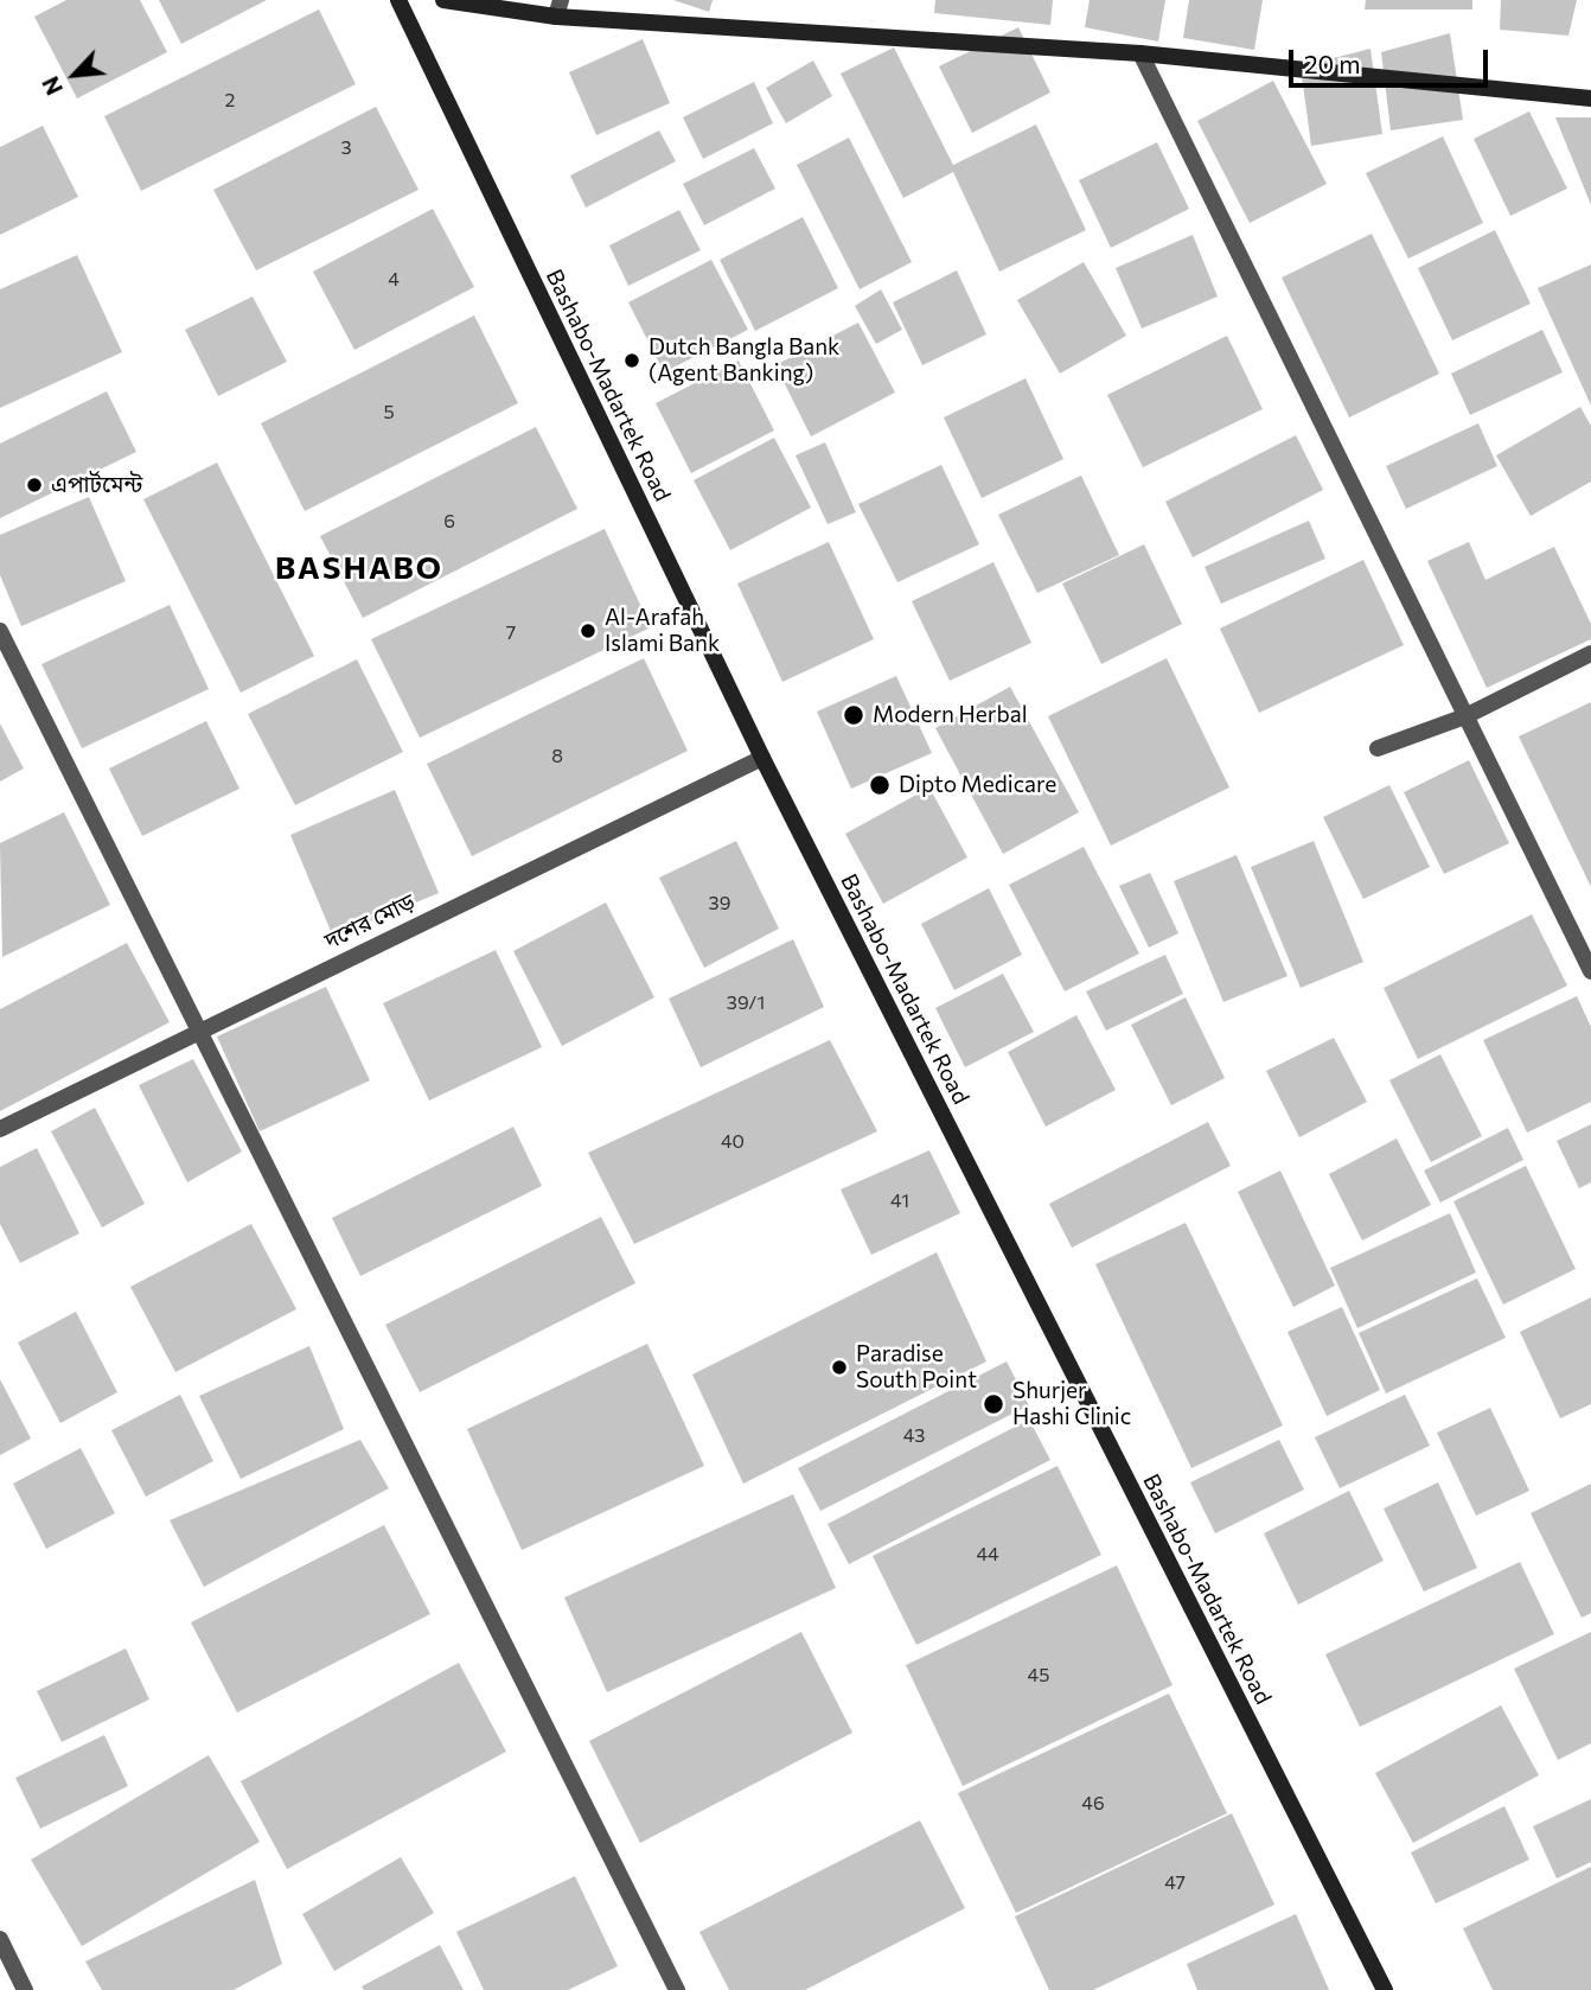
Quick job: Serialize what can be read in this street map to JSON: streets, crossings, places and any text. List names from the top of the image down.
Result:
{
  "streets": {
    "street": ["Bashabo-Madartek Road", "দশের মোড়"]
  },
  "crossings": [
    ["Bashabo-Madartek Road", "দশের মোড়"]
  ],
  "districts": ["BASHABO"],
  "places": [
    "Dutch Bangla Bank (Agent Banking)",
    "এপার্টমেন্ট",
    "Al-Arafah Islami Bank",
    "Modern Herbal",
    "Dipto Medicare",
    "Paradise South Point",
    "Shurjer Hashi Clinic"
  ],
  "house_numbers": [
    "2",
    "3",
    "4",
    "5",
    "6",
    "7",
    "8",
    "39",
    "39/1",
    "40",
    "41",
    "43",
    "44",
    "45",
    "46",
    "47"
  ],
  "scale_bar": "20 m",
  "north": "bottom left"
}
